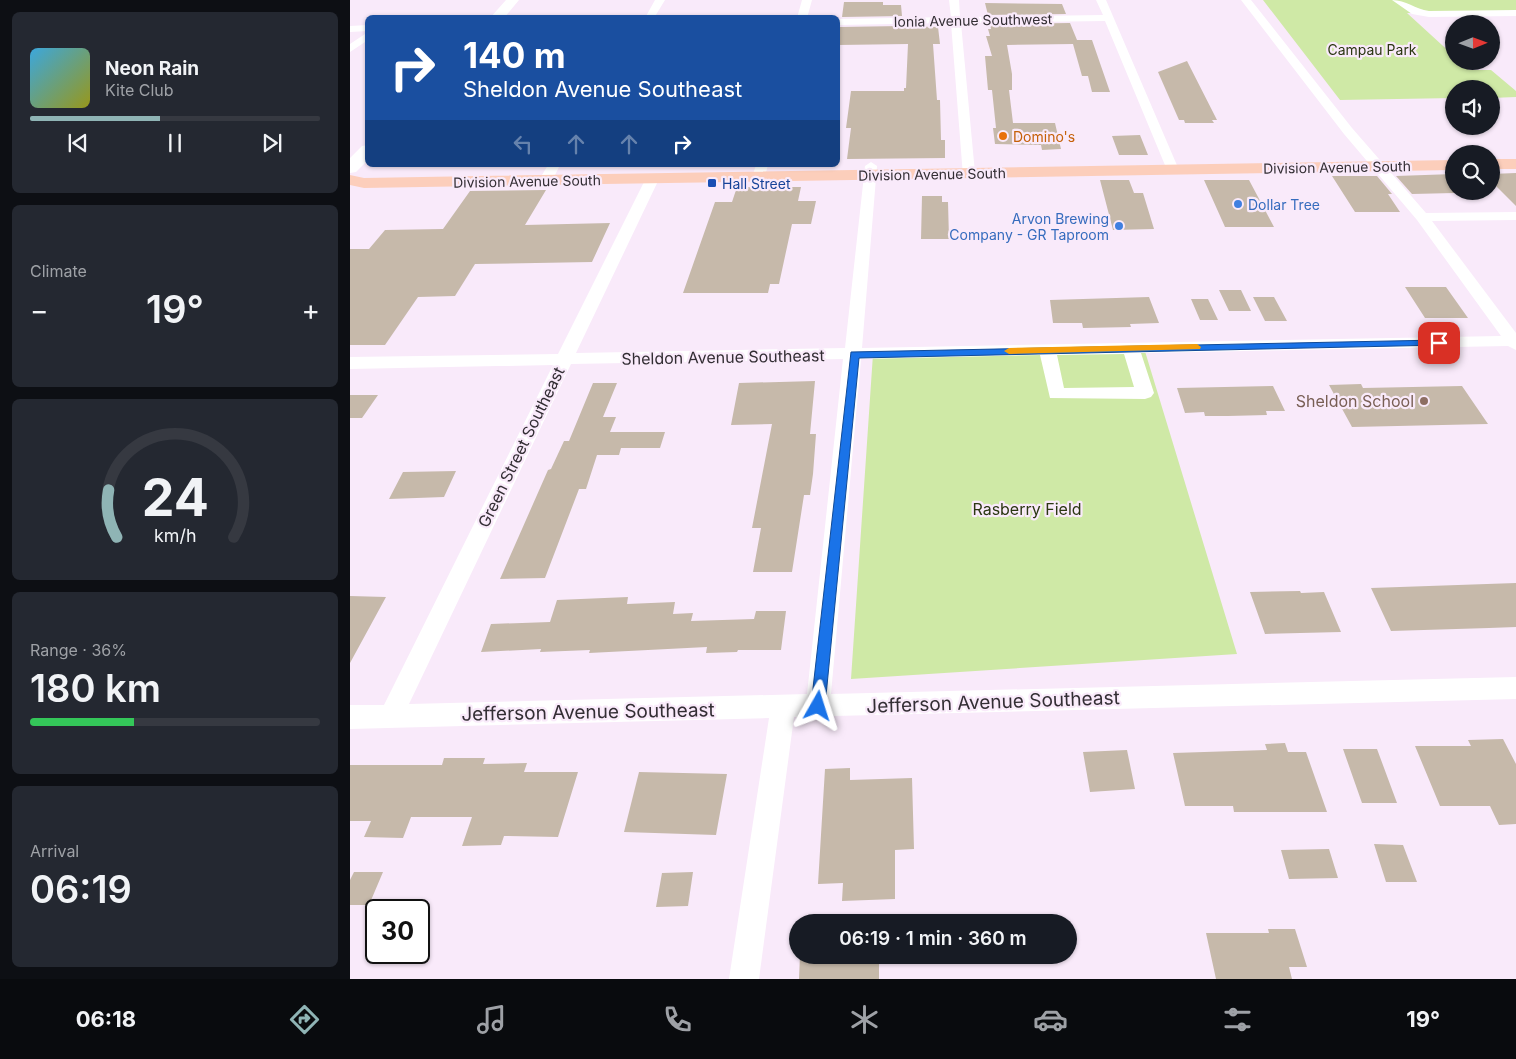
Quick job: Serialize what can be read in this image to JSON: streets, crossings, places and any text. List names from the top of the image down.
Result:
{
  "streets": {
    "main road": ["Division Avenue South"],
    "street": [
      "Ionia Avenue Southwest",
      "Sheldon Avenue Southeast",
      "Green Street Southeast",
      "Jefferson Avenue Southeast"
    ]
  },
  "crossings": [
    ["Division Avenue South", "Green Street Southeast"],
    ["Sheldon Avenue Southeast", "Green Street Southeast"],
    ["Green Street Southeast", "Jefferson Avenue Southeast"]
  ],
  "parks": ["Campau Park", "Rasberry Field"],
  "places": {
    "other": [
      "Domino's",
      "Dollar Tree",
      "Arvon Brewing Company - GR Taproom",
      "Sheldon School"
    ],
    "transit": ["Hall Street"]
  },
  "north": "right",
  "page": {
    "turn": ["140 m", "Sheldon Avenue Southeast"],
    "song": ["Neon Rain", "Kite Club"],
    "tile": [
      "Climate",
      ["Range · 36%", "180 km"],
      ["Arrival", "06:19"]
    ],
    "heat": ["−", "19°", "+"],
    "limit": "30",
    "trip": "06:19 · 1 min · 360 m",
    "tabs": ["06:18", "19°"],
    "gauge": ["24", "km/h"]
  }
}
